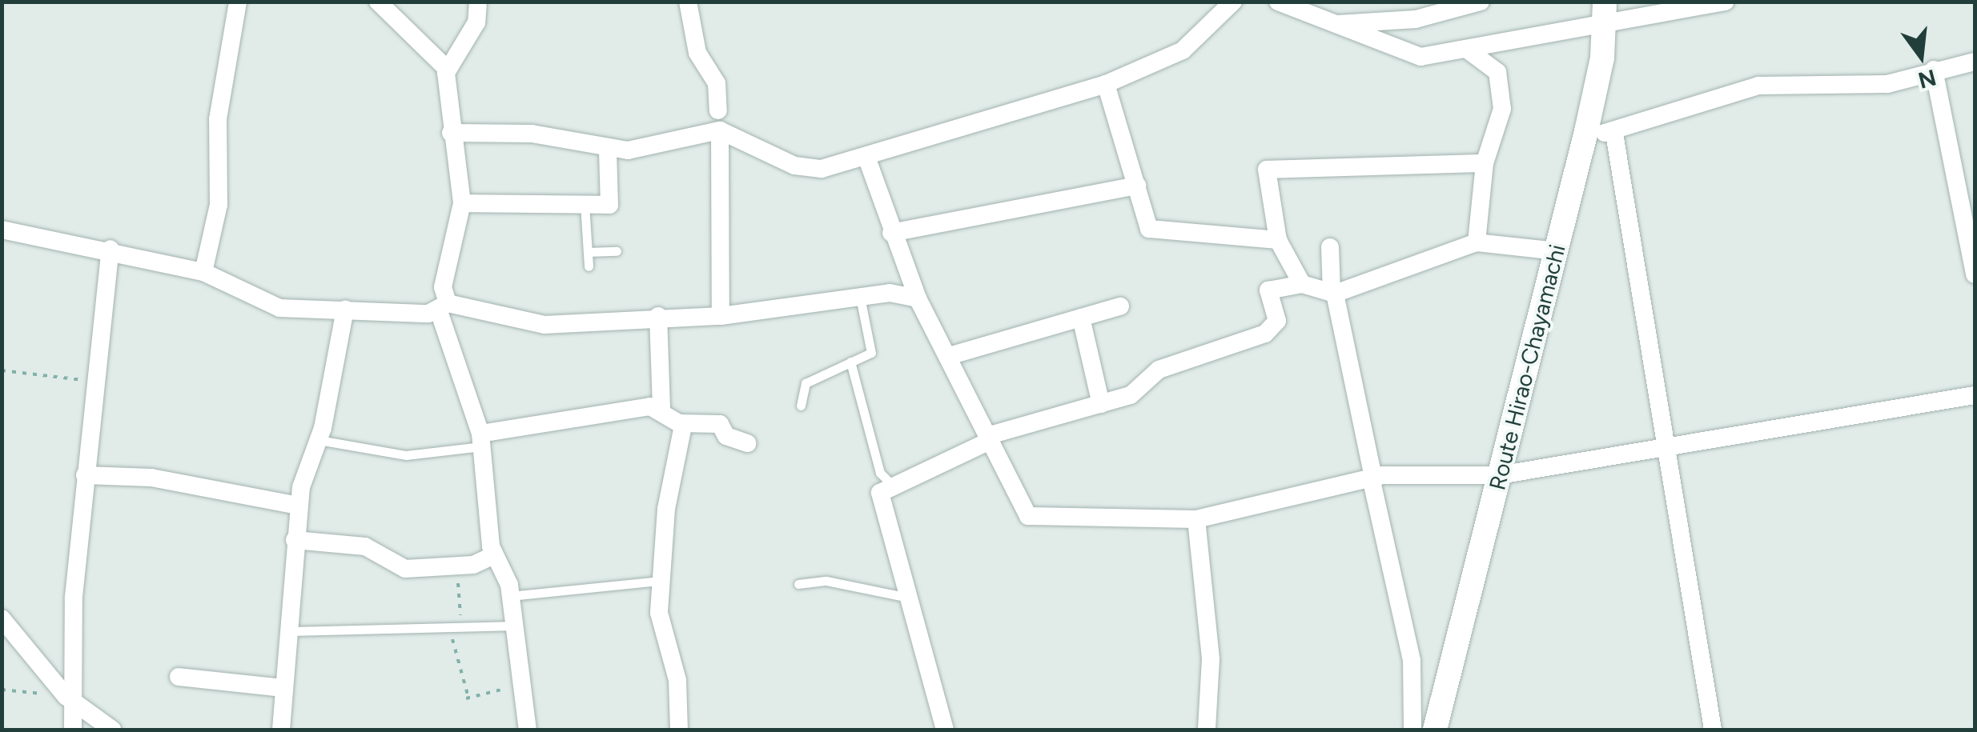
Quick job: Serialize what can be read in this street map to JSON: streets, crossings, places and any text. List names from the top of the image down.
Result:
{
  "streets": {
    "main road": ["Route Hirao-Chayamachi"]
  },
  "north": "bottom"
}
